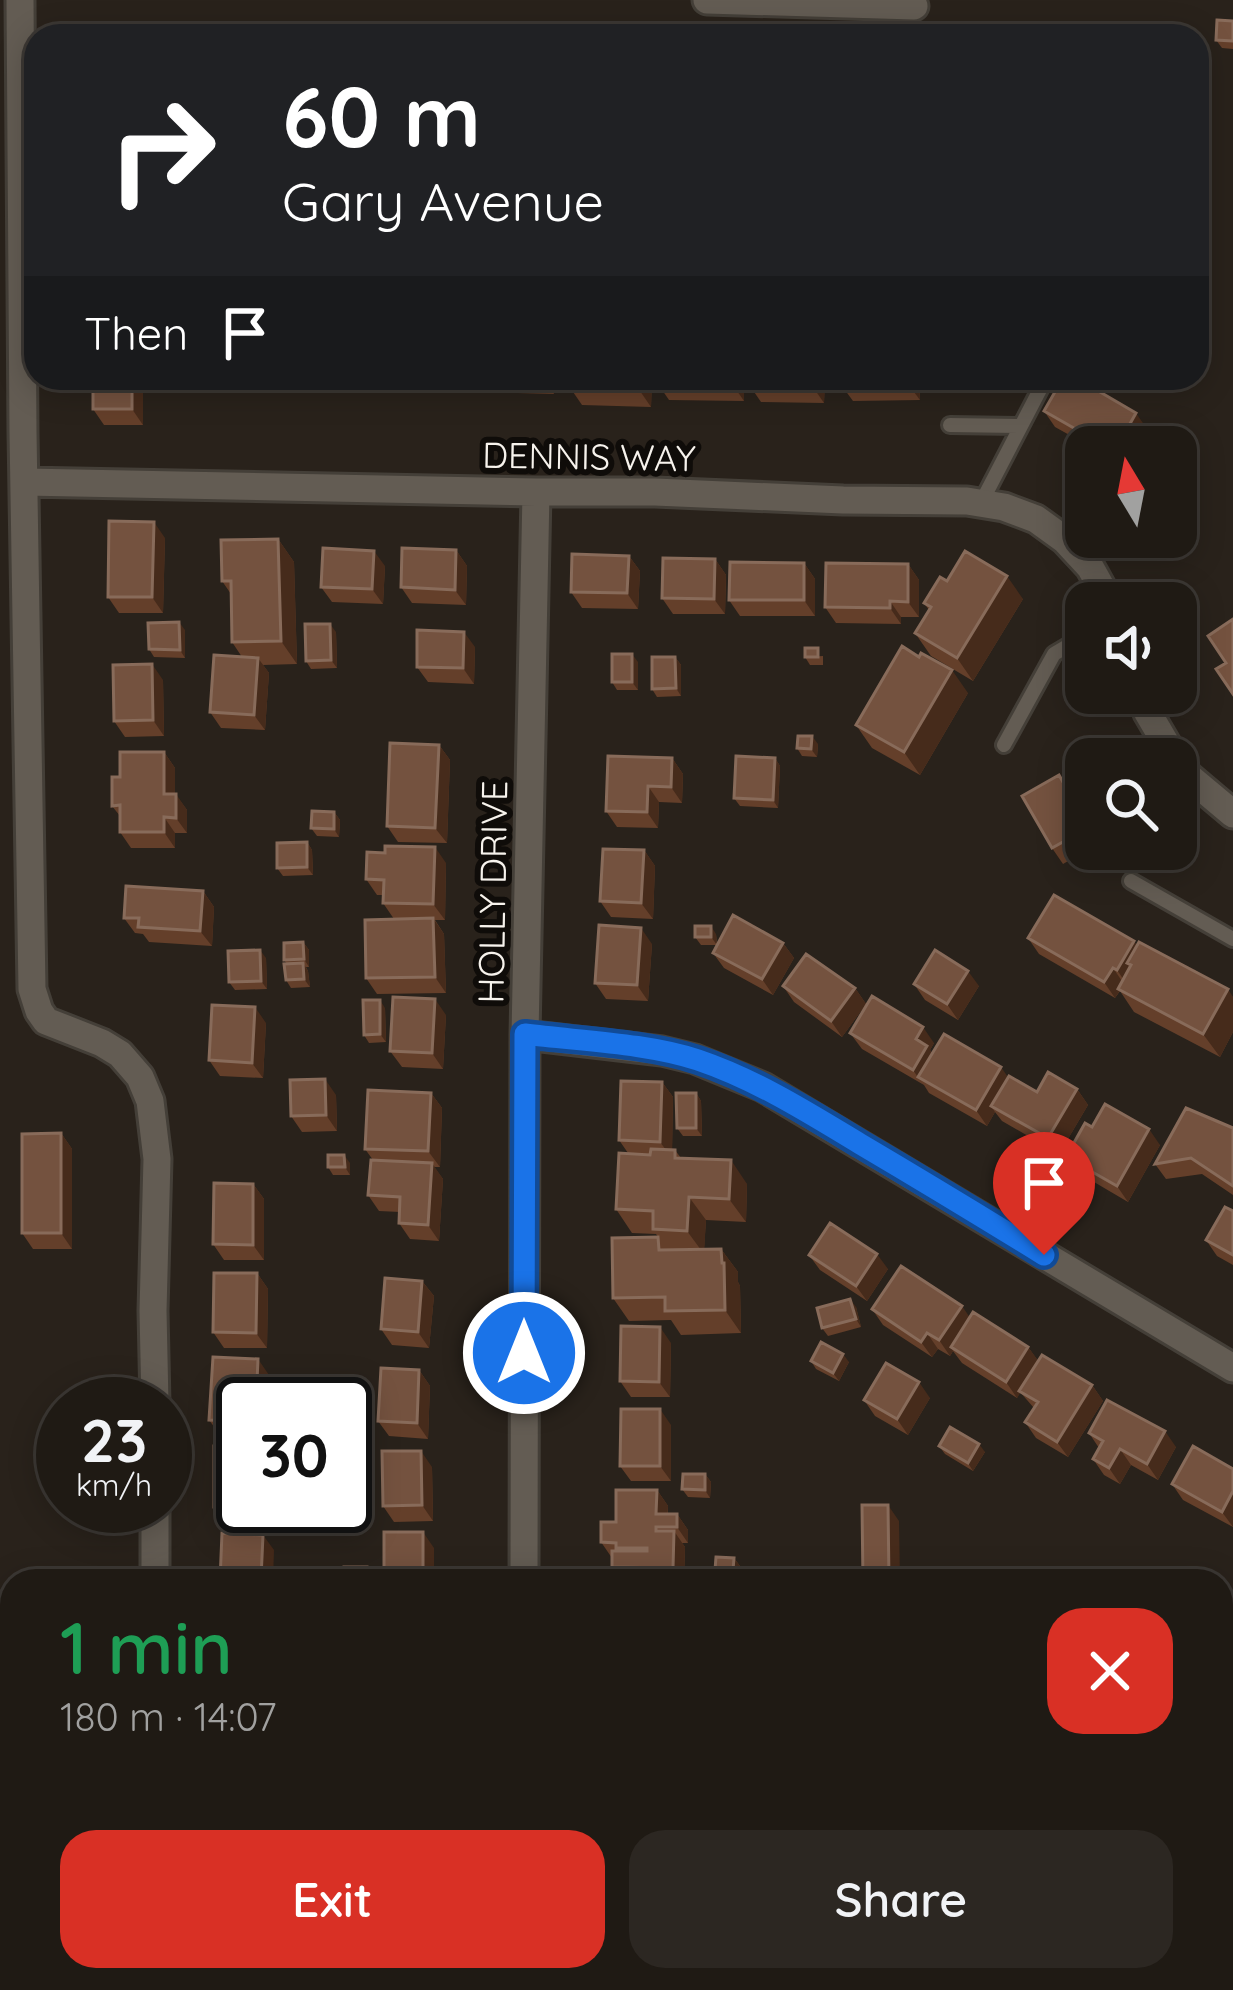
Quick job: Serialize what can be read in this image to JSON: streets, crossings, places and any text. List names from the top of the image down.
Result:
{
  "streets": {
    "street": ["DENNIS WAY", "HOLLY DRIVE"]
  },
  "crossings": [
    ["DENNIS WAY", "HOLLY DRIVE"]
  ],
  "north": "top",
  "page": {
    "turn": ["60 m", "Gary Avenue"],
    "then": "Then",
    "speed": "23 km/h",
    "limit": "30",
    "heading": ["1 min", "180 m · 14:07"],
    "buttons": ["Exit", "Share"]
  }
}
